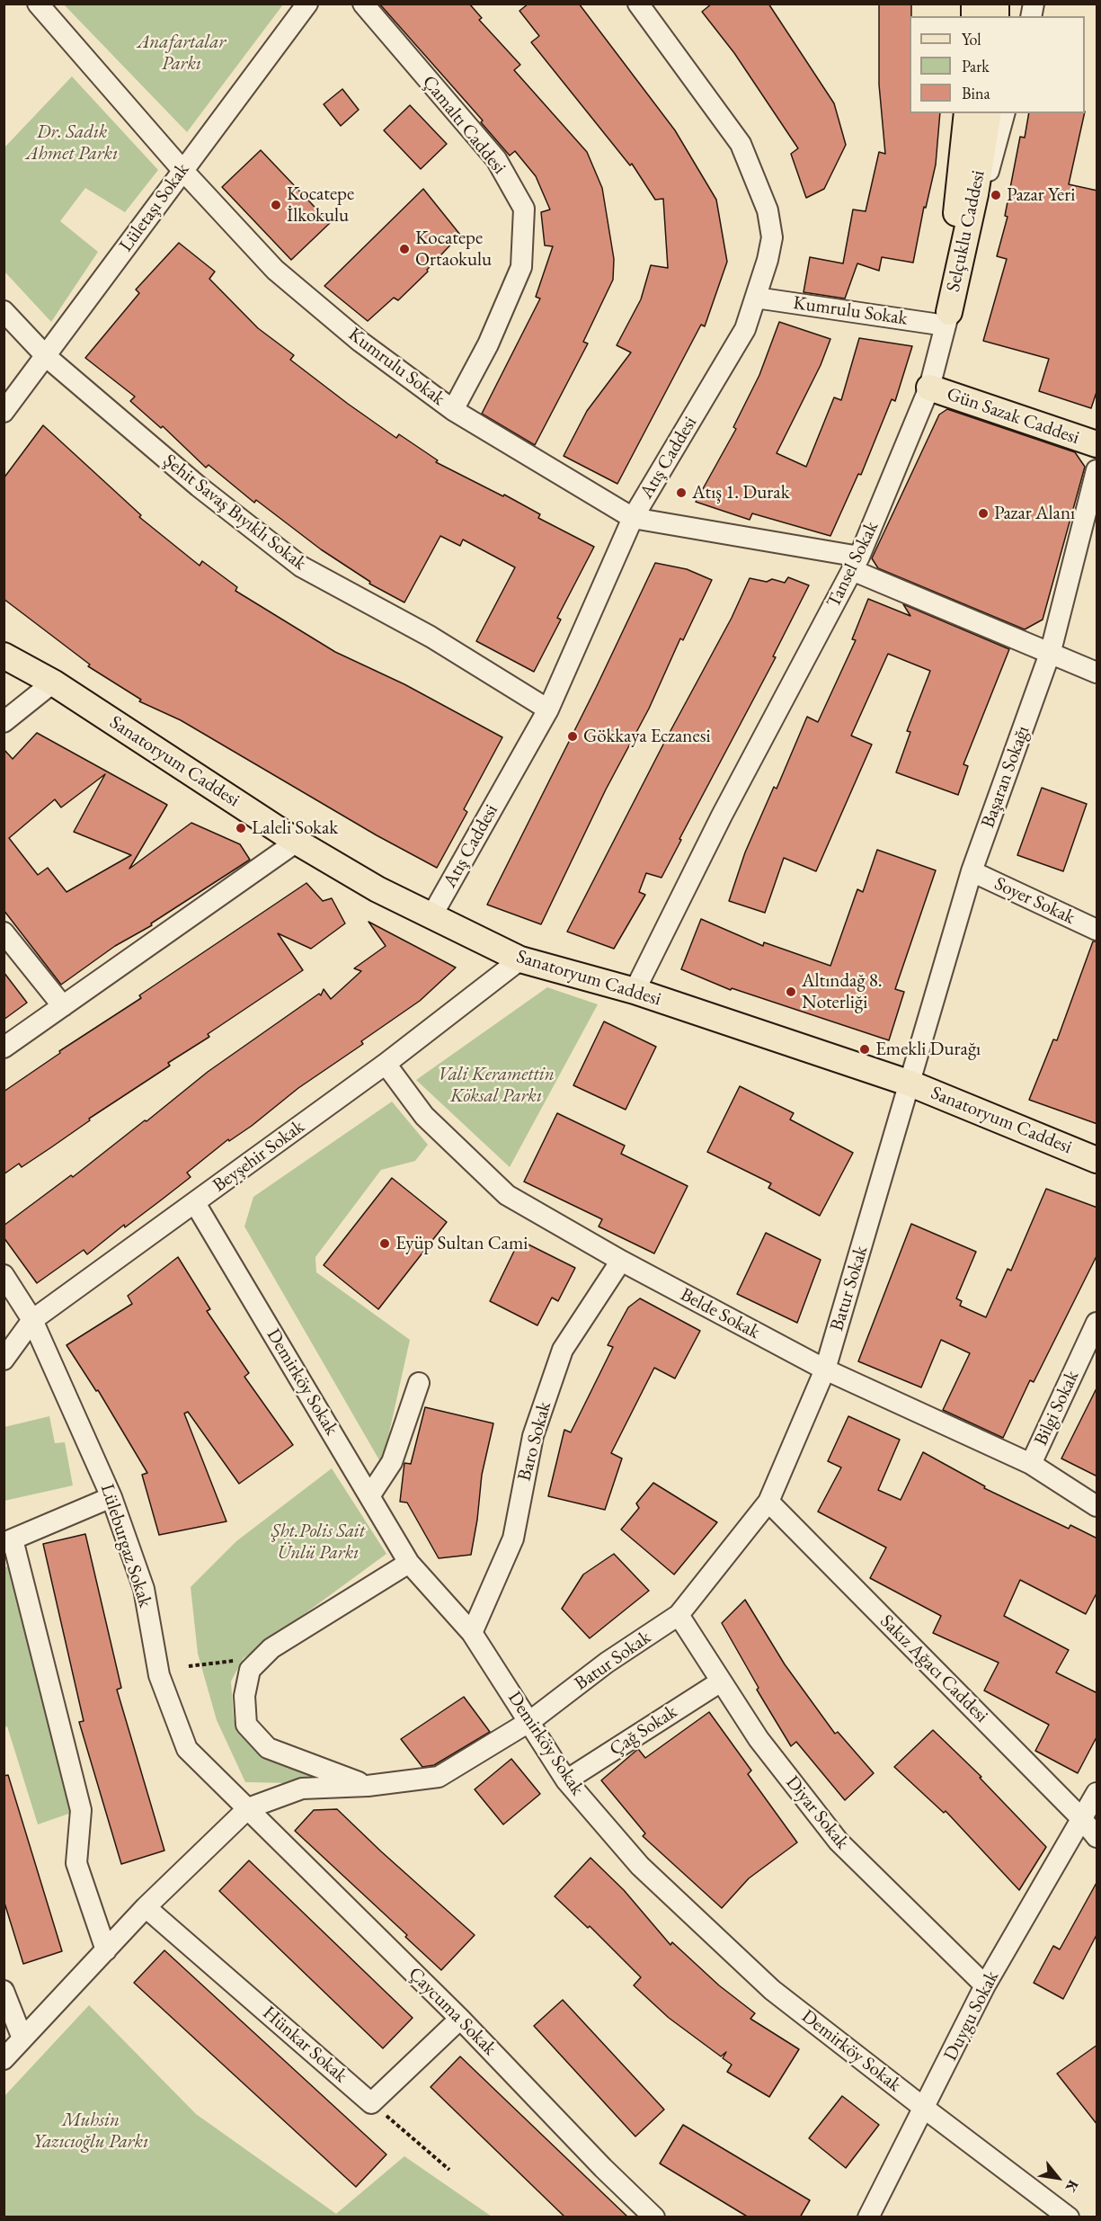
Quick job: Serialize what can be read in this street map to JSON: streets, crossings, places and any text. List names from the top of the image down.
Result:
{
  "streets": {
    "main road": ["Selçuklu Caddesi", "Gün Sazak Caddesi", "Sanatoryum Caddesi"],
    "street": [
      "Çamaltı Caddesi",
      "Lületaşı Sokak",
      "Kumrulu Sokak",
      "Atış Caddesi",
      "Şehit Savaş Bıyıklı Sokak",
      "Tansel Sokak",
      "Başaran Sokağı",
      "Soyer Sokak",
      "Beyşehir Sokak",
      "Batur Sokak",
      "Belde Sokak",
      "Demirköy Sokak",
      "Bilgi Sokak",
      "Baro Sokak",
      "Lüleburgaz Sokak",
      "Sakız Ağacı Caddesi",
      "Çağ Sokak",
      "Diyar Sokak",
      "Çaycuma Sokak",
      "Duygu Sokak",
      "Hünkar Sokak"
    ]
  },
  "crossings": [
    ["Çamaltı Caddesi", "Kumrulu Sokak"],
    ["Lületaşı Sokak", "Kumrulu Sokak"],
    ["Lületaşı Sokak", "Şehit Savaş Bıyıklı Sokak"],
    ["Selçuklu Caddesi", "Kumrulu Sokak"],
    ["Selçuklu Caddesi", "Tansel Sokak"],
    ["Kumrulu Sokak", "Atış Caddesi"],
    ["Kumrulu Sokak", "Tansel Sokak"],
    ["Kumrulu Sokak", "Başaran Sokağı"],
    ["Gün Sazak Caddesi", "Tansel Sokak"],
    ["Atış Caddesi", "Şehit Savaş Bıyıklı Sokak"],
    ["Atış Caddesi", "Sanatoryum Caddesi"],
    ["Tansel Sokak", "Sanatoryum Caddesi"],
    ["Sanatoryum Caddesi", "Başaran Sokağı"],
    ["Sanatoryum Caddesi", "Beyşehir Sokak"],
    ["Sanatoryum Caddesi", "Batur Sokak"],
    ["Başaran Sokağı", "Soyer Sokak"],
    ["Başaran Sokağı", "Batur Sokak"],
    ["Beyşehir Sokak", "Belde Sokak"],
    ["Beyşehir Sokak", "Demirköy Sokak"],
    ["Beyşehir Sokak", "Lüleburgaz Sokak"],
    ["Batur Sokak", "Belde Sokak"],
    ["Batur Sokak", "Demirköy Sokak"],
    ["Batur Sokak", "Sakız Ağacı Caddesi"],
    ["Batur Sokak", "Diyar Sokak"],
    ["Belde Sokak", "Bilgi Sokak"],
    ["Belde Sokak", "Baro Sokak"],
    ["Demirköy Sokak", "Baro Sokak"],
    ["Demirköy Sokak", "Çağ Sokak"],
    ["Demirköy Sokak", "Duygu Sokak"],
    ["Lüleburgaz Sokak", "Çaycuma Sokak"],
    ["Sakız Ağacı Caddesi", "Duygu Sokak"],
    ["Çağ Sokak", "Diyar Sokak"],
    ["Diyar Sokak", "Duygu Sokak"]
  ],
  "parks": [
    "Anafartalar Parkı",
    "Dr. Sadık Ahmet Parkı",
    "Vali Keramettin Köksal Parkı",
    "Şht.Polis Sait Ünlü Parkı",
    "Muhsin Yazıcıoğlu Parkı"
  ],
  "places": [
    "Pazar Yeri",
    "Kocatepe İlkokulu",
    "Kocatepe Ortaokulu",
    "Atış 1. Durak",
    "Pazar Alanı",
    "Gökkaya Eczanesi",
    "Laleli Sokak",
    "Altındağ 8. Noterliği",
    "Emekli Durağı",
    "Eyüp Sultan Cami"
  ],
  "legend": ["Yol", "Park", "Bina"],
  "north": "bottom right"
}
